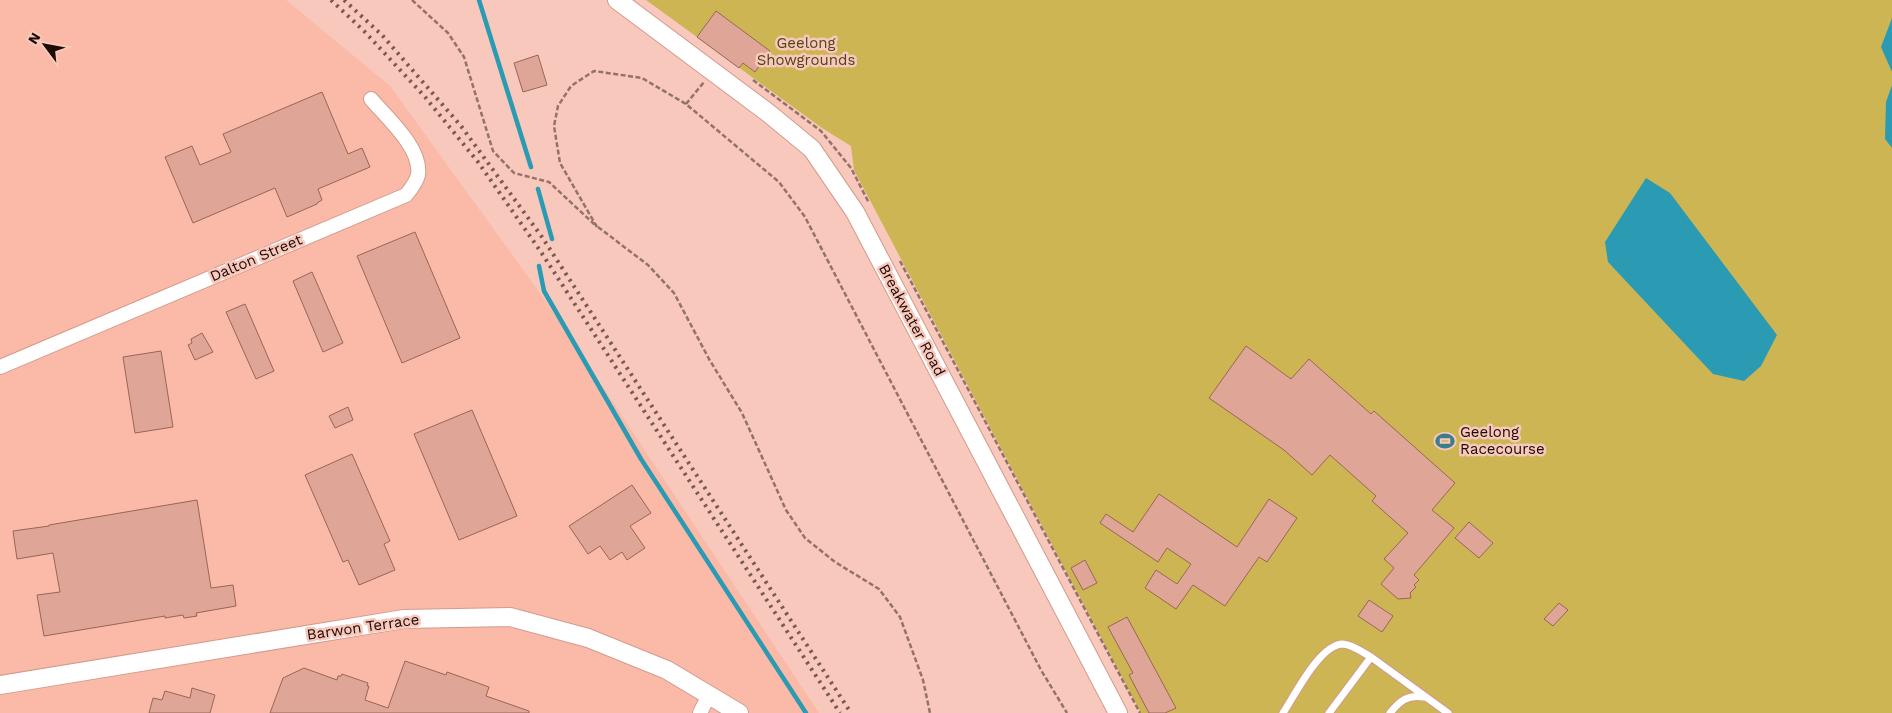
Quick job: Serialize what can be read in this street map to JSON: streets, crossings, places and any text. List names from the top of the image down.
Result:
{
  "streets": {
    "street": ["Dalton Street", "Breakwater Road", "Barwon Terrace"]
  },
  "parks": ["Geelong Showgrounds"],
  "places": {
    "sports": ["Geelong Racecourse"]
  },
  "north": "top left"
}
